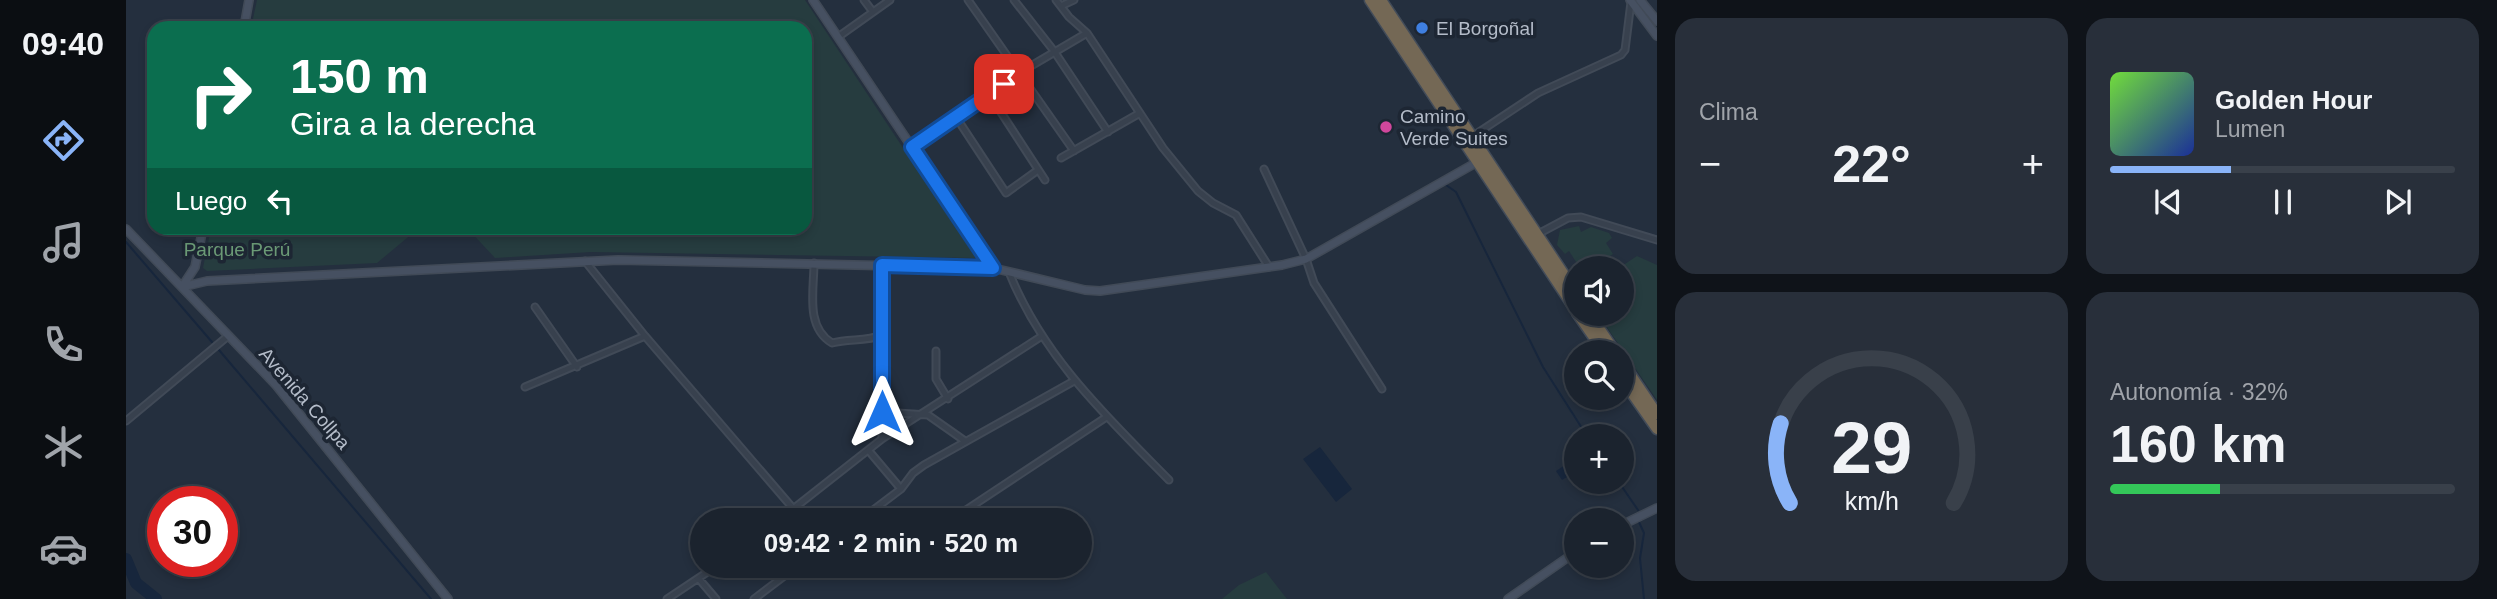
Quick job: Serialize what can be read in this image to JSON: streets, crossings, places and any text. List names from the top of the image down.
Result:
{
  "streets": {
    "main road": ["Avenida Collpa"]
  },
  "parks": ["Parque Perú"],
  "places": ["El Borgoñal", "Camino Verde Suites"],
  "page": {
    "tabs": "09:40",
    "tile": [
      "Clima",
      ["Autonomía · 32%", "160 km"]
    ],
    "turn": ["150 m", "Gira a la derecha"],
    "song": ["Golden Hour", "Lumen"],
    "heat": ["−", "22°", "+"],
    "then": "Luego",
    "map_buttons": ["+", "−"],
    "limit": "30",
    "trip": "09:42 · 2 min · 520 m",
    "gauge": ["29", "km/h"]
  }
}
